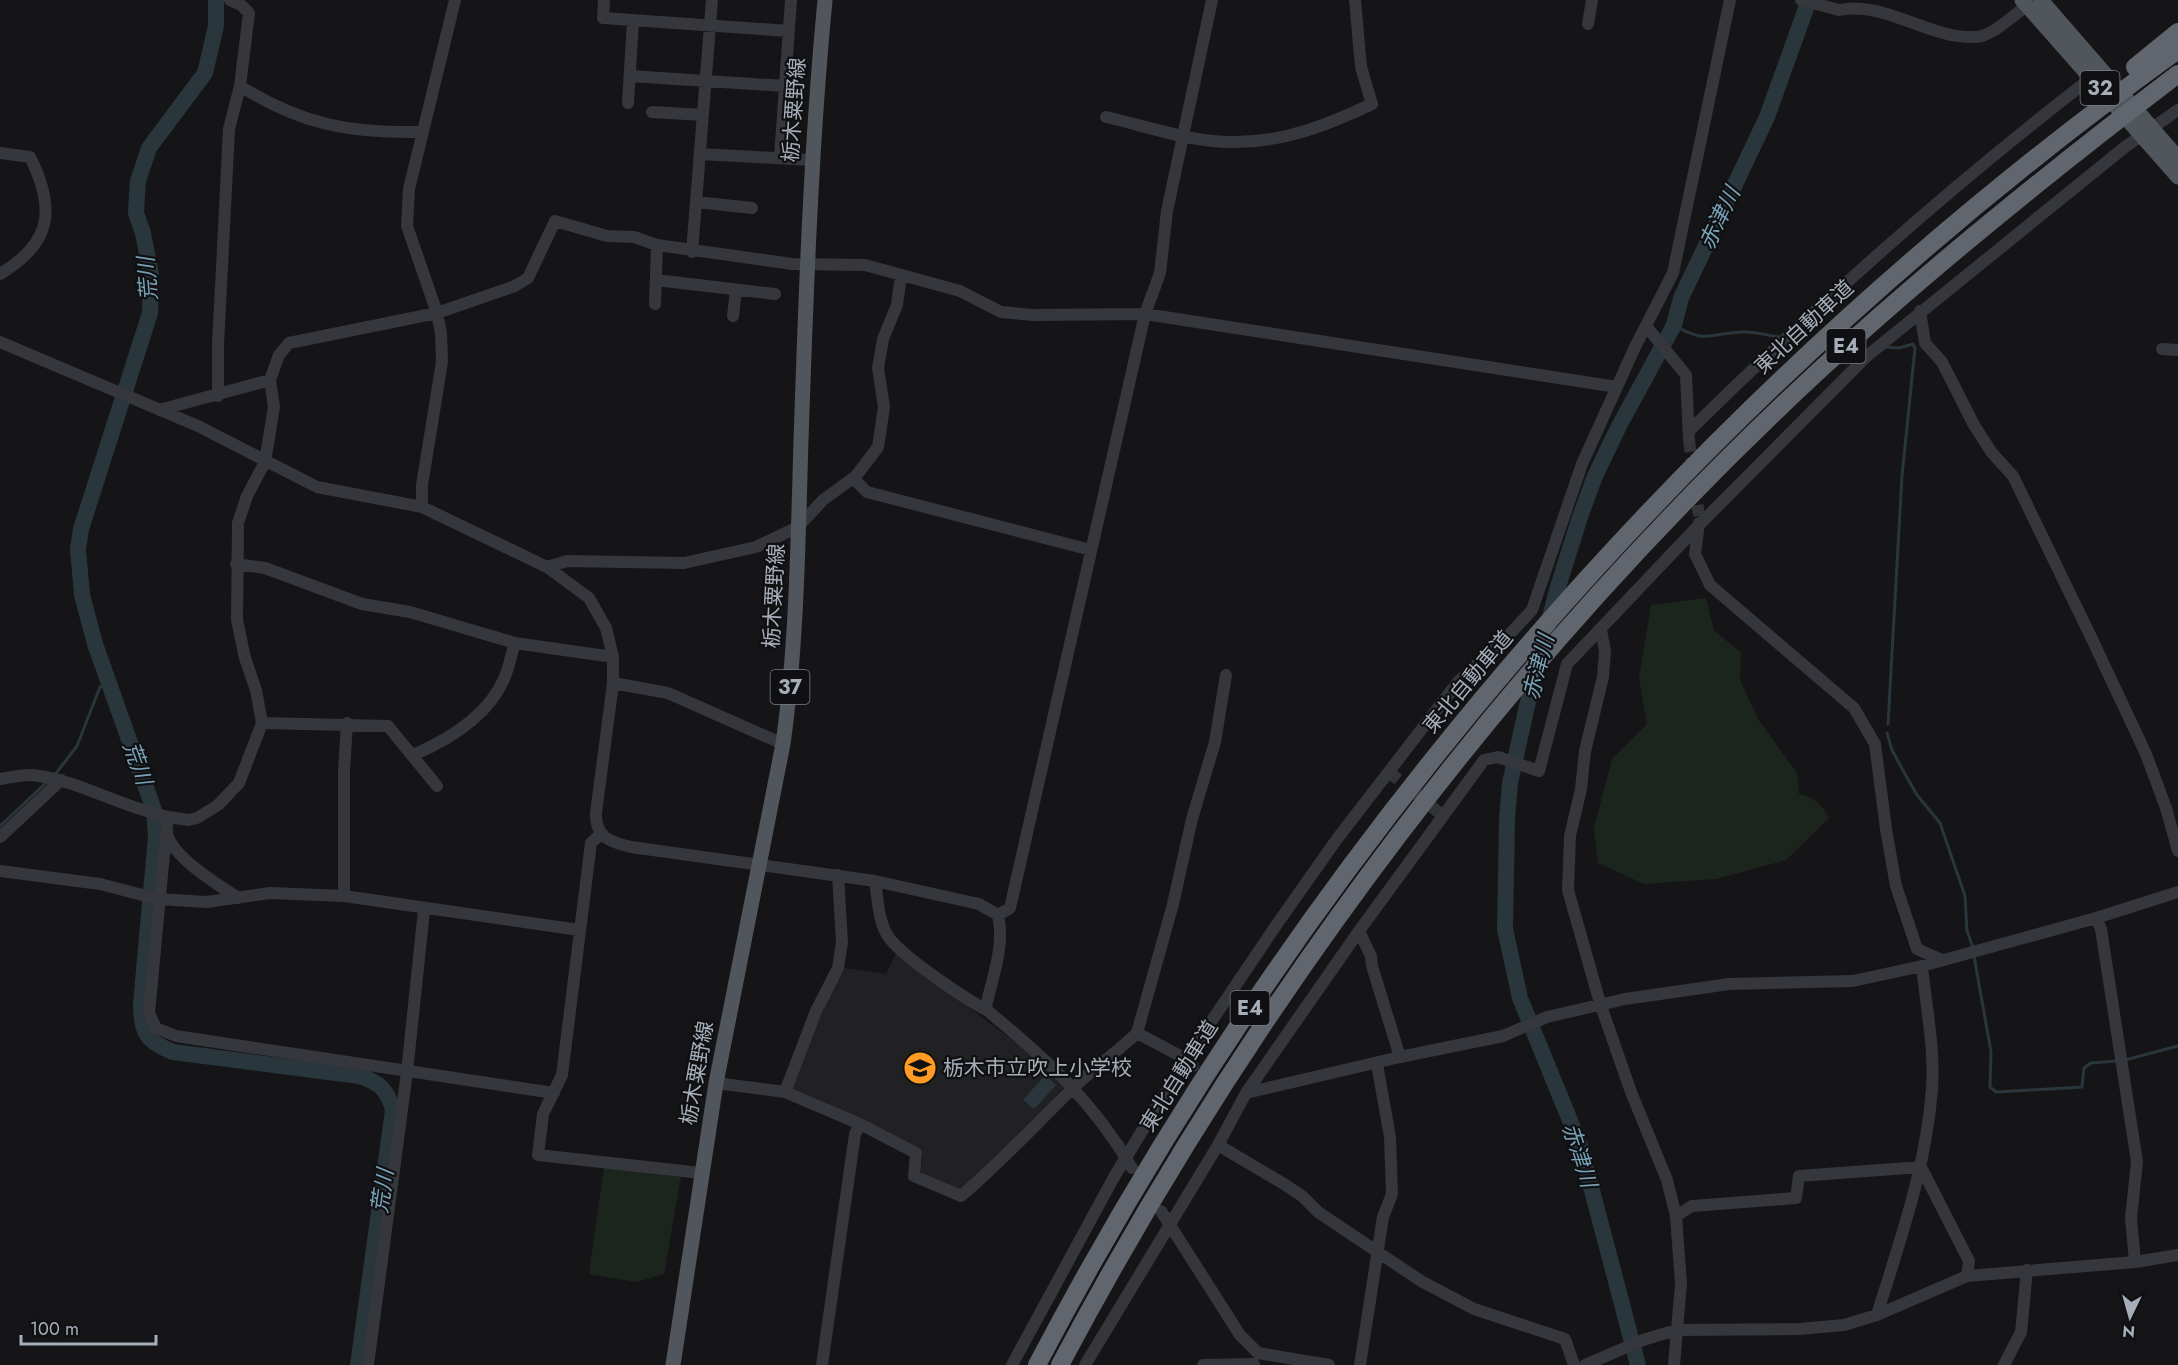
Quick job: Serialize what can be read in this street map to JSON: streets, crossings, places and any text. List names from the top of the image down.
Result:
{
  "streets": {
    "highway": ["東北自動車道", "E4"],
    "main road": ["32", "栃木粟野線", "37"]
  },
  "water": ["赤津川", "荒川"],
  "places": {
    "school or university": ["栃木市立吹上小学校"]
  },
  "scale_bar": "100 m",
  "north": "bottom"
}
